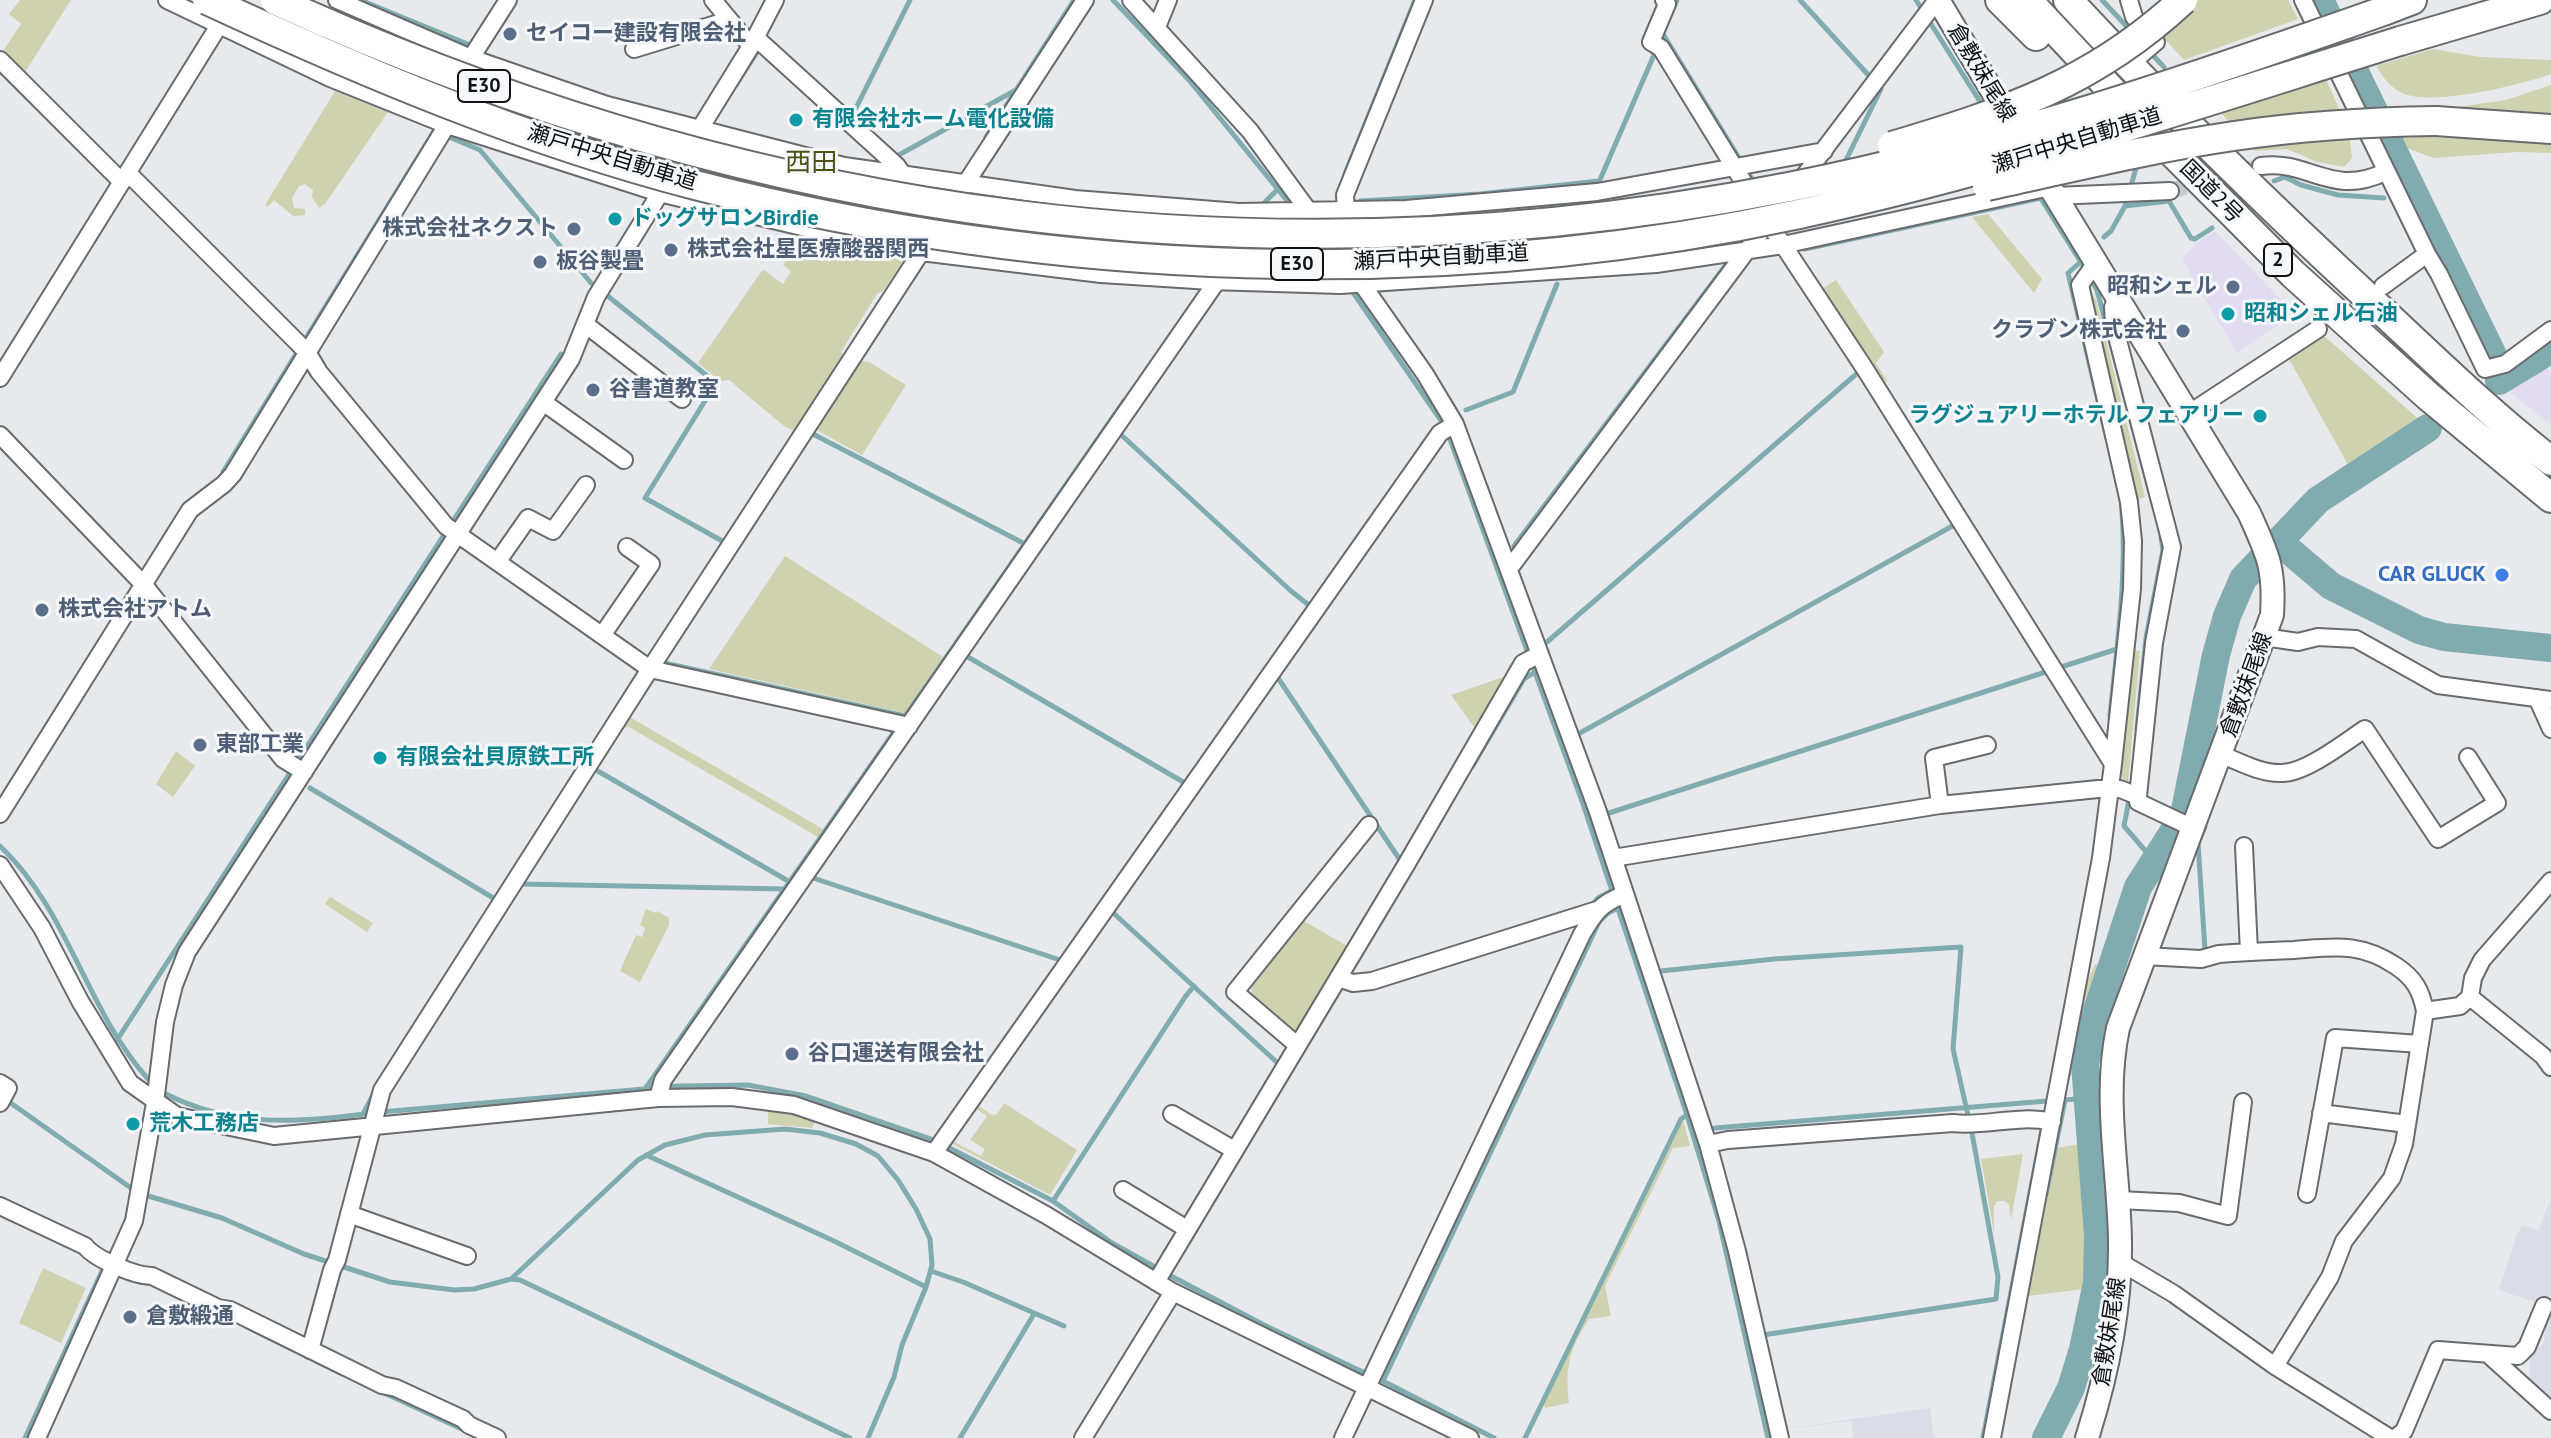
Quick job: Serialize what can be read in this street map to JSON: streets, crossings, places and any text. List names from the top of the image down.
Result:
{
  "streets": {
    "highway": [
      "E30",
      "瀬戸中央自動車道",
      "国道2号",
      "2"
    ],
    "main road": ["倉敷妹尾線"]
  },
  "districts": ["西田"],
  "places": [
    "セイコー建設有限会社",
    "有限会社ホーム電化設備",
    "ドッグサロンBirdie",
    "株式会社ネクスト",
    "株式会社星医療酸器関西",
    "板谷製畳",
    "昭和シェル",
    "昭和シェル石油",
    "クラブン株式会社",
    "谷書道教室",
    "ラグジュアリーホテル フェアリー",
    "CAR GLUCK",
    "株式会社アトム",
    "東部工業",
    "有限会社貝原鉄工所",
    "谷口運送有限会社",
    "荒木工務店",
    "倉敷緞通"
  ]
}
